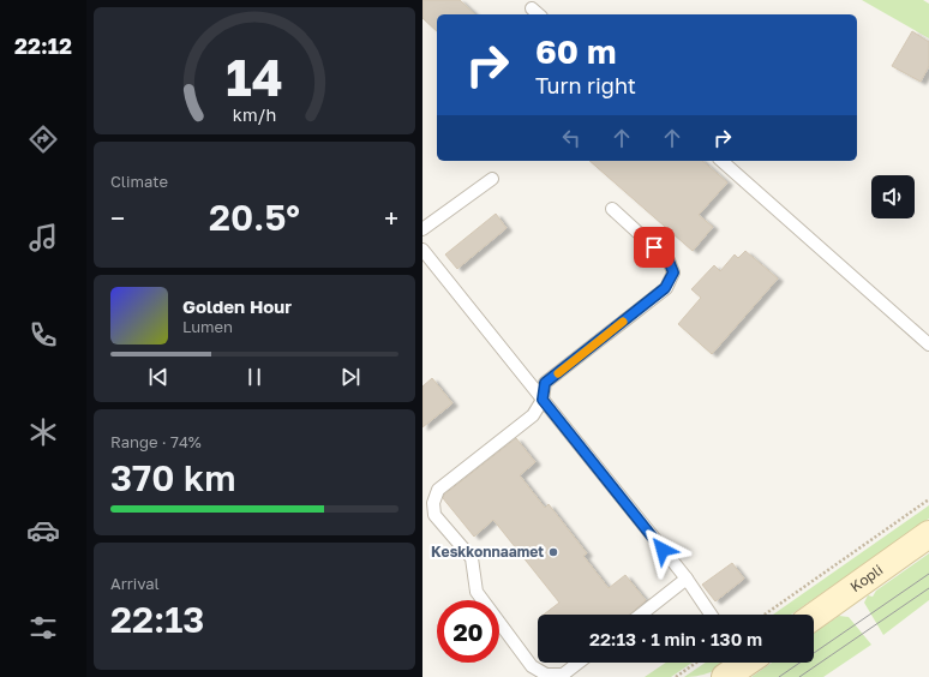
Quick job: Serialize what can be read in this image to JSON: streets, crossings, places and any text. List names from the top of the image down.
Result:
{
  "streets": {
    "street": ["Kopli"]
  },
  "places": ["Keskkonnaamet"],
  "page": {
    "tabs": "22:12",
    "turn": ["60 m", "Turn right"],
    "tile": [
      "Climate",
      ["Range · 74%", "370 km"],
      ["Arrival", "22:13"]
    ],
    "heat": ["−", "20.5°", "+"],
    "song": ["Golden Hour", "Lumen"],
    "limit": "20",
    "trip": "22:13 · 1 min · 130 m",
    "gauge": ["14", "km/h"]
  }
}
